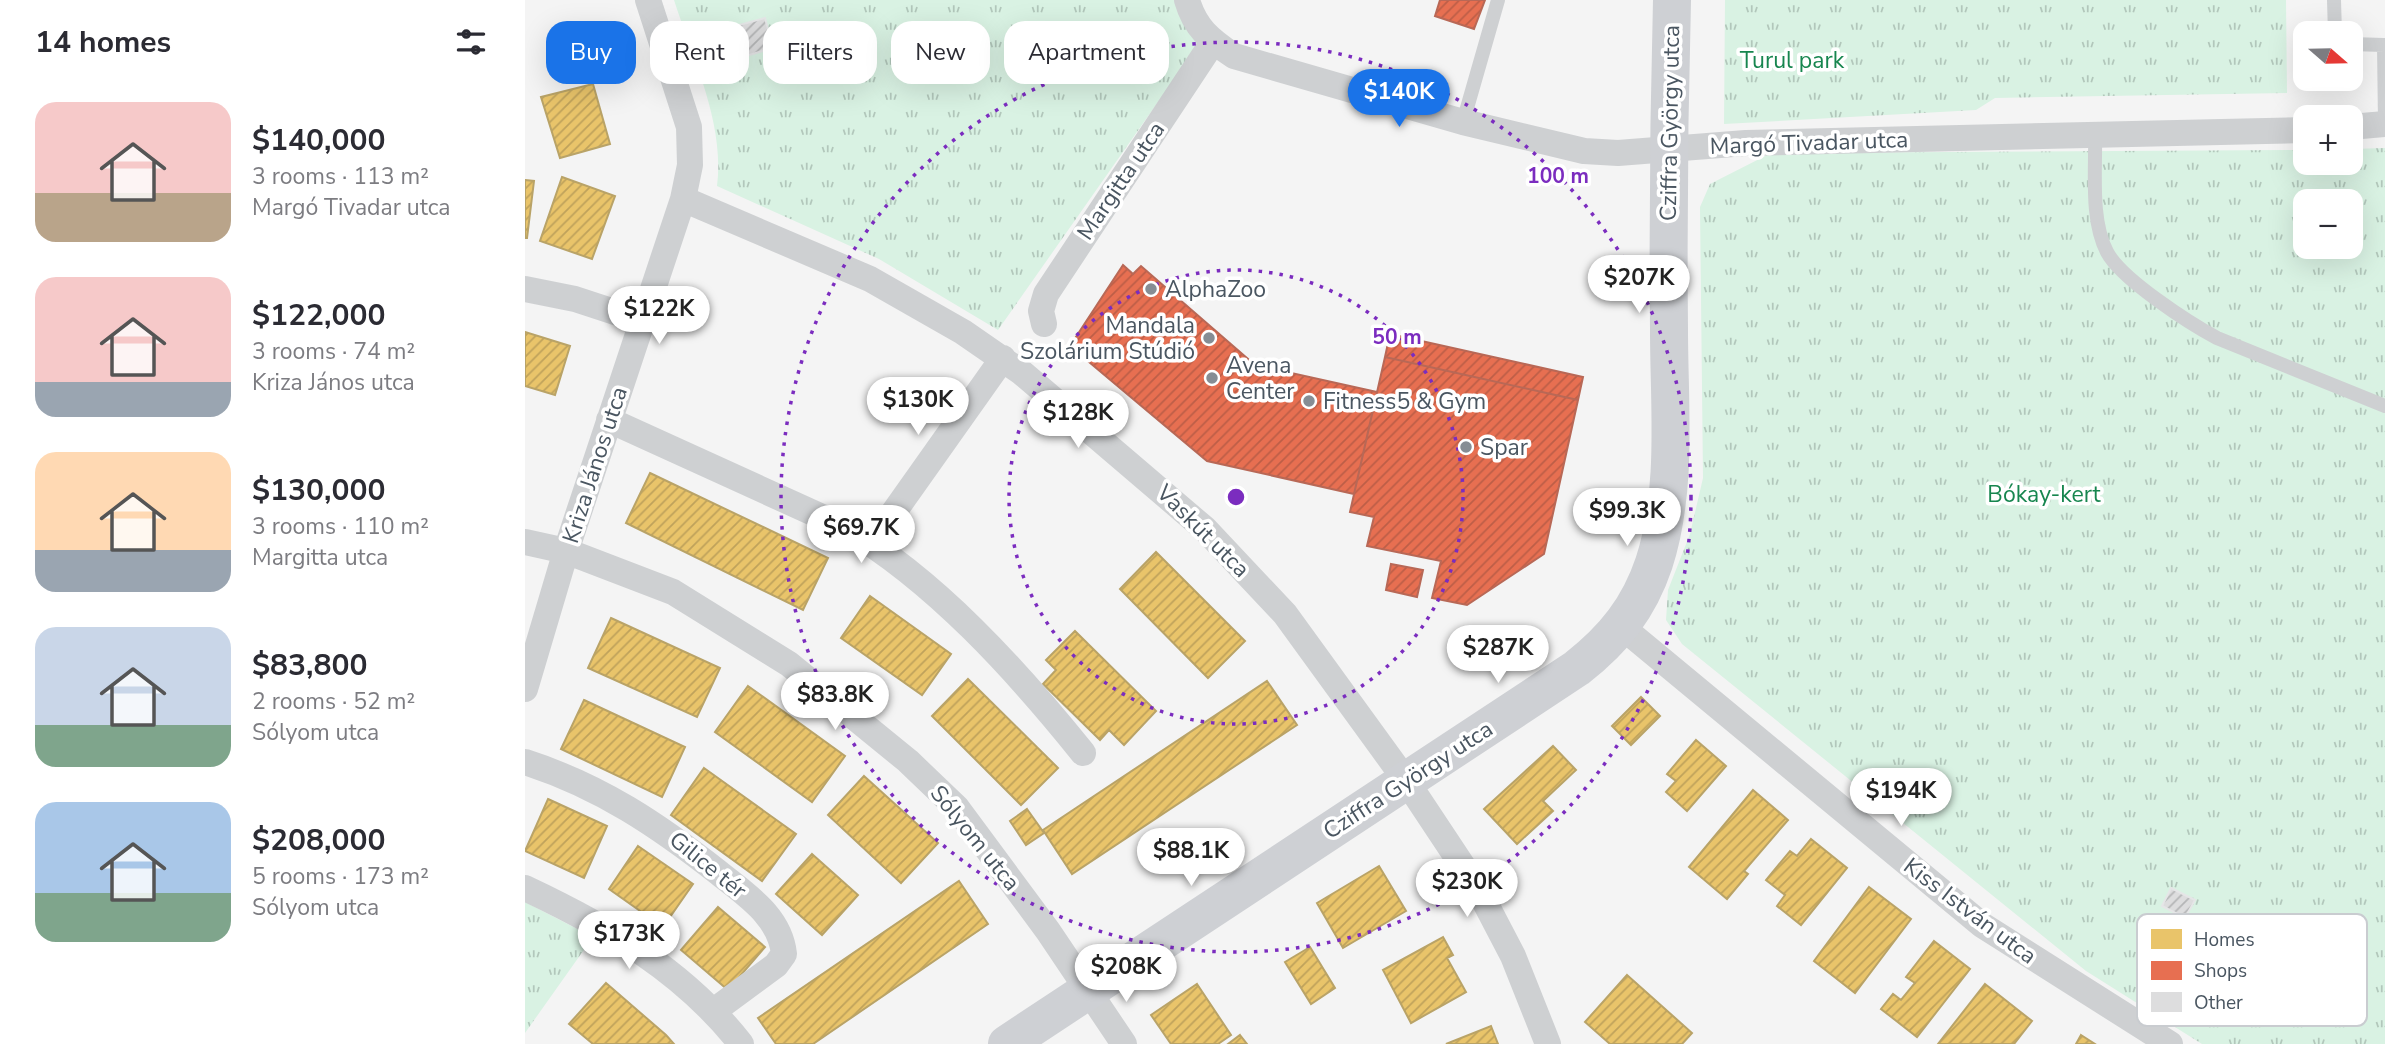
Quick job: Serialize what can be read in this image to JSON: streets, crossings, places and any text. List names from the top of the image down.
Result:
{
  "streets": {
    "main road": ["Cziffra György utca"],
    "street": [
      "Margó Tivadar utca",
      "Margitta utca",
      "Kriza János utca",
      "Vaskút utca",
      "Sólyom utca",
      "Gilice tér",
      "Kiss István utca"
    ]
  },
  "crossings": [
    ["Cziffra György utca", "Margó Tivadar utca"],
    ["Cziffra György utca", "Vaskút utca"],
    ["Cziffra György utca", "Sólyom utca"],
    ["Cziffra György utca", "Kiss István utca"],
    ["Margó Tivadar utca", "Margitta utca"],
    ["Kriza János utca", "Vaskút utca"],
    ["Kriza János utca", "Sólyom utca"]
  ],
  "parks": ["Turul park", "Bókay-kert"],
  "places": [
    "AlphaZoo",
    "Mandala Szolárium Stúdió",
    "Avena Center",
    "Fitness5 & Gym",
    "Spar"
  ],
  "legend": ["Homes", "Shops", "Other"],
  "north": "right",
  "page": {
    "heading": "14 homes",
    "map_buttons": ["+", "−"],
    "chip": [
      "Buy",
      "Rent",
      "Filters",
      "New",
      "Apartment"
    ],
    "price": [
      "$140K",
      "$207K",
      "$122K",
      "$130K",
      "$128K",
      "$99.3K",
      "$69.7K",
      "$287K",
      "$83.8K",
      "$194K",
      "$88.1K",
      "$230K",
      "$173K",
      "$208K"
    ],
    "list": [
      {
        "name": "$140,000",
        "note": "3 rooms · 113 m² · Margó Tivadar utca"
      },
      {
        "name": "$122,000",
        "note": "3 rooms · 74 m² · Kriza János utca"
      },
      {
        "name": "$130,000",
        "note": "3 rooms · 110 m² · Margitta utca"
      },
      {
        "name": "$83,800",
        "note": "2 rooms · 52 m² · Sólyom utca"
      },
      {
        "name": "$208,000",
        "note": "5 rooms · 173 m² · Sólyom utca"
      }
    ]
  },
  "rings": ["100 m", "50 m"]
}
